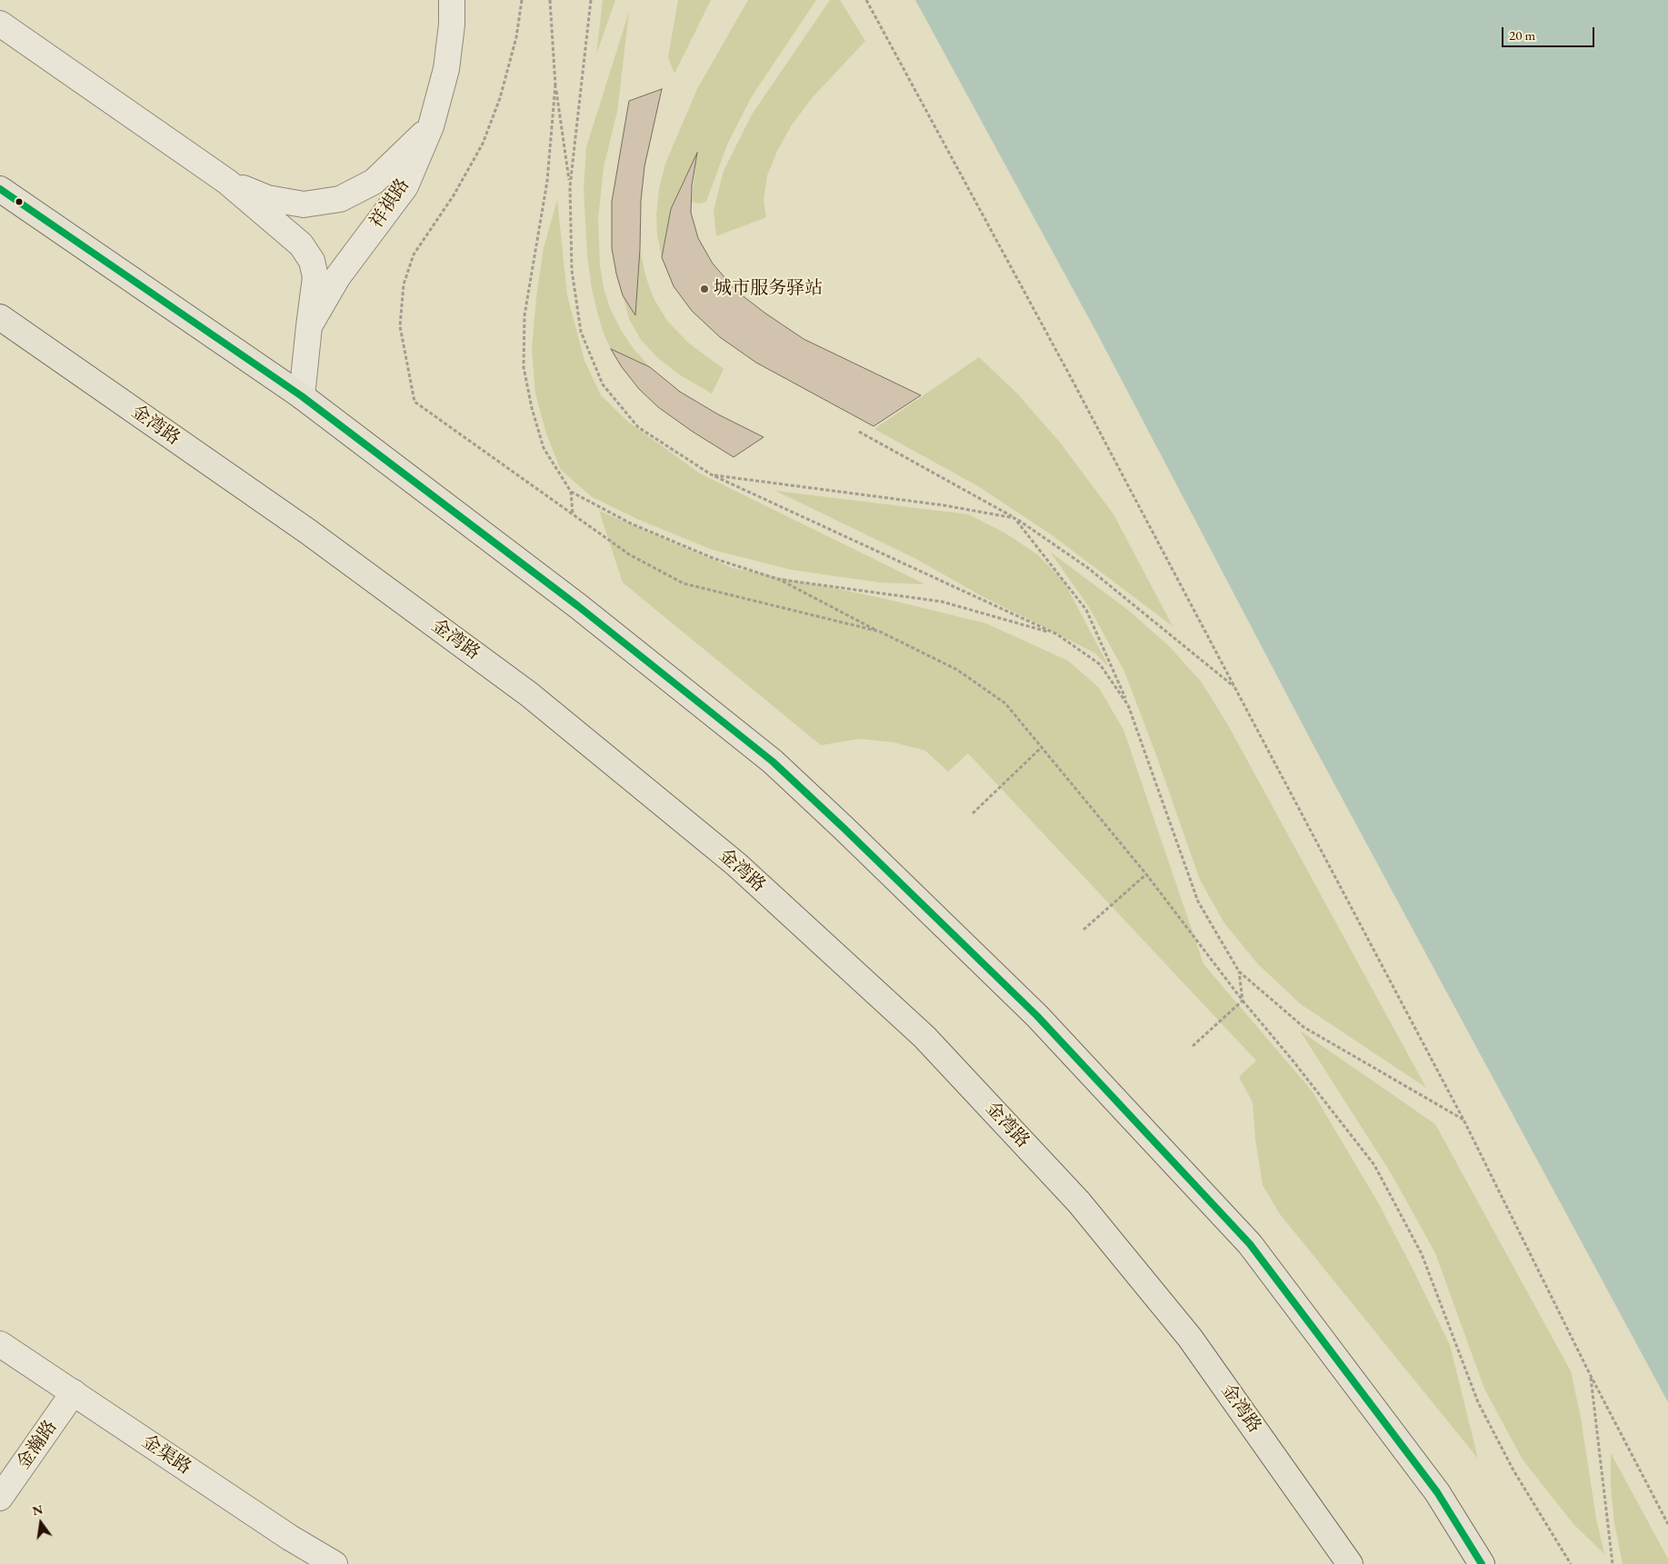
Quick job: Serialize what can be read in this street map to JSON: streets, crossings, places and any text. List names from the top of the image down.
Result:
{
  "streets": {
    "main road": ["金湾路"],
    "street": ["祥祺路", "金瀚路", "金渠路"]
  },
  "crossings": [
    ["金瀚路", "金渠路"]
  ],
  "places": ["城市服务驿站"],
  "scale_bar": "20 m",
  "north": "top"
}
